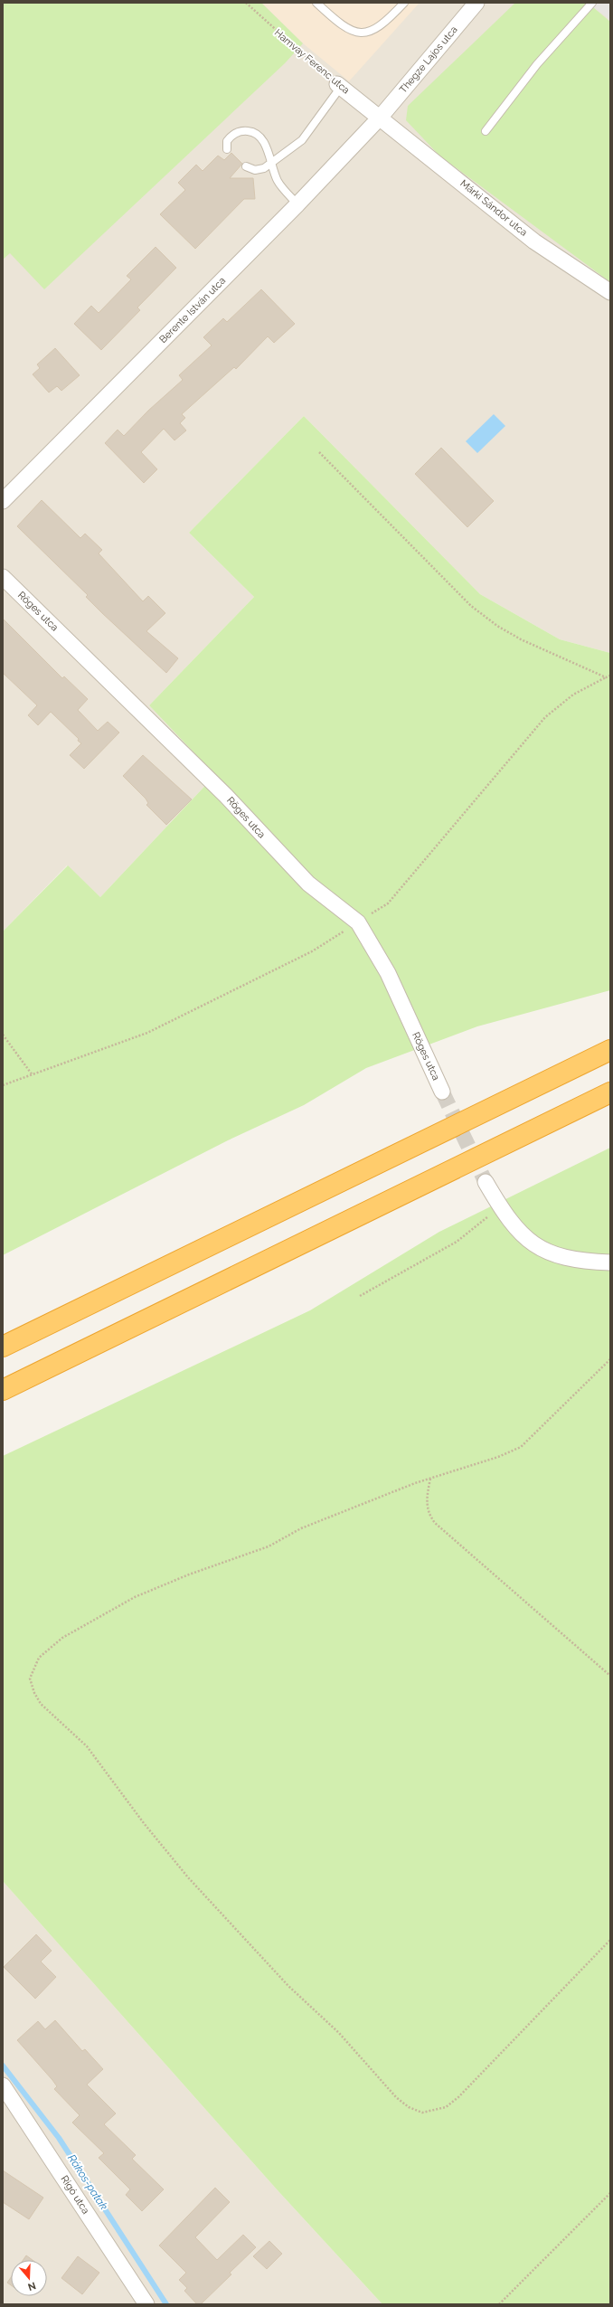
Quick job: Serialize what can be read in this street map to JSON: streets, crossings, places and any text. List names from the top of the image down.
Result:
{
  "streets": {
    "street": [
      "Thegze Lajos utca",
      "Hamvay Ferenc utca",
      "Márki Sándor utca",
      "Berente István utca",
      "Röges utca",
      "Rigó utca"
    ]
  },
  "crossings": [
    ["Thegze Lajos utca", "Hamvay Ferenc utca"],
    ["Thegze Lajos utca", "Márki Sándor utca"],
    ["Thegze Lajos utca", "Berente István utca"],
    ["Hamvay Ferenc utca", "Márki Sándor utca"],
    ["Hamvay Ferenc utca", "Berente István utca"],
    ["Márki Sándor utca", "Berente István utca"]
  ],
  "water": ["Rákos-patak"],
  "north": "bottom"
}
